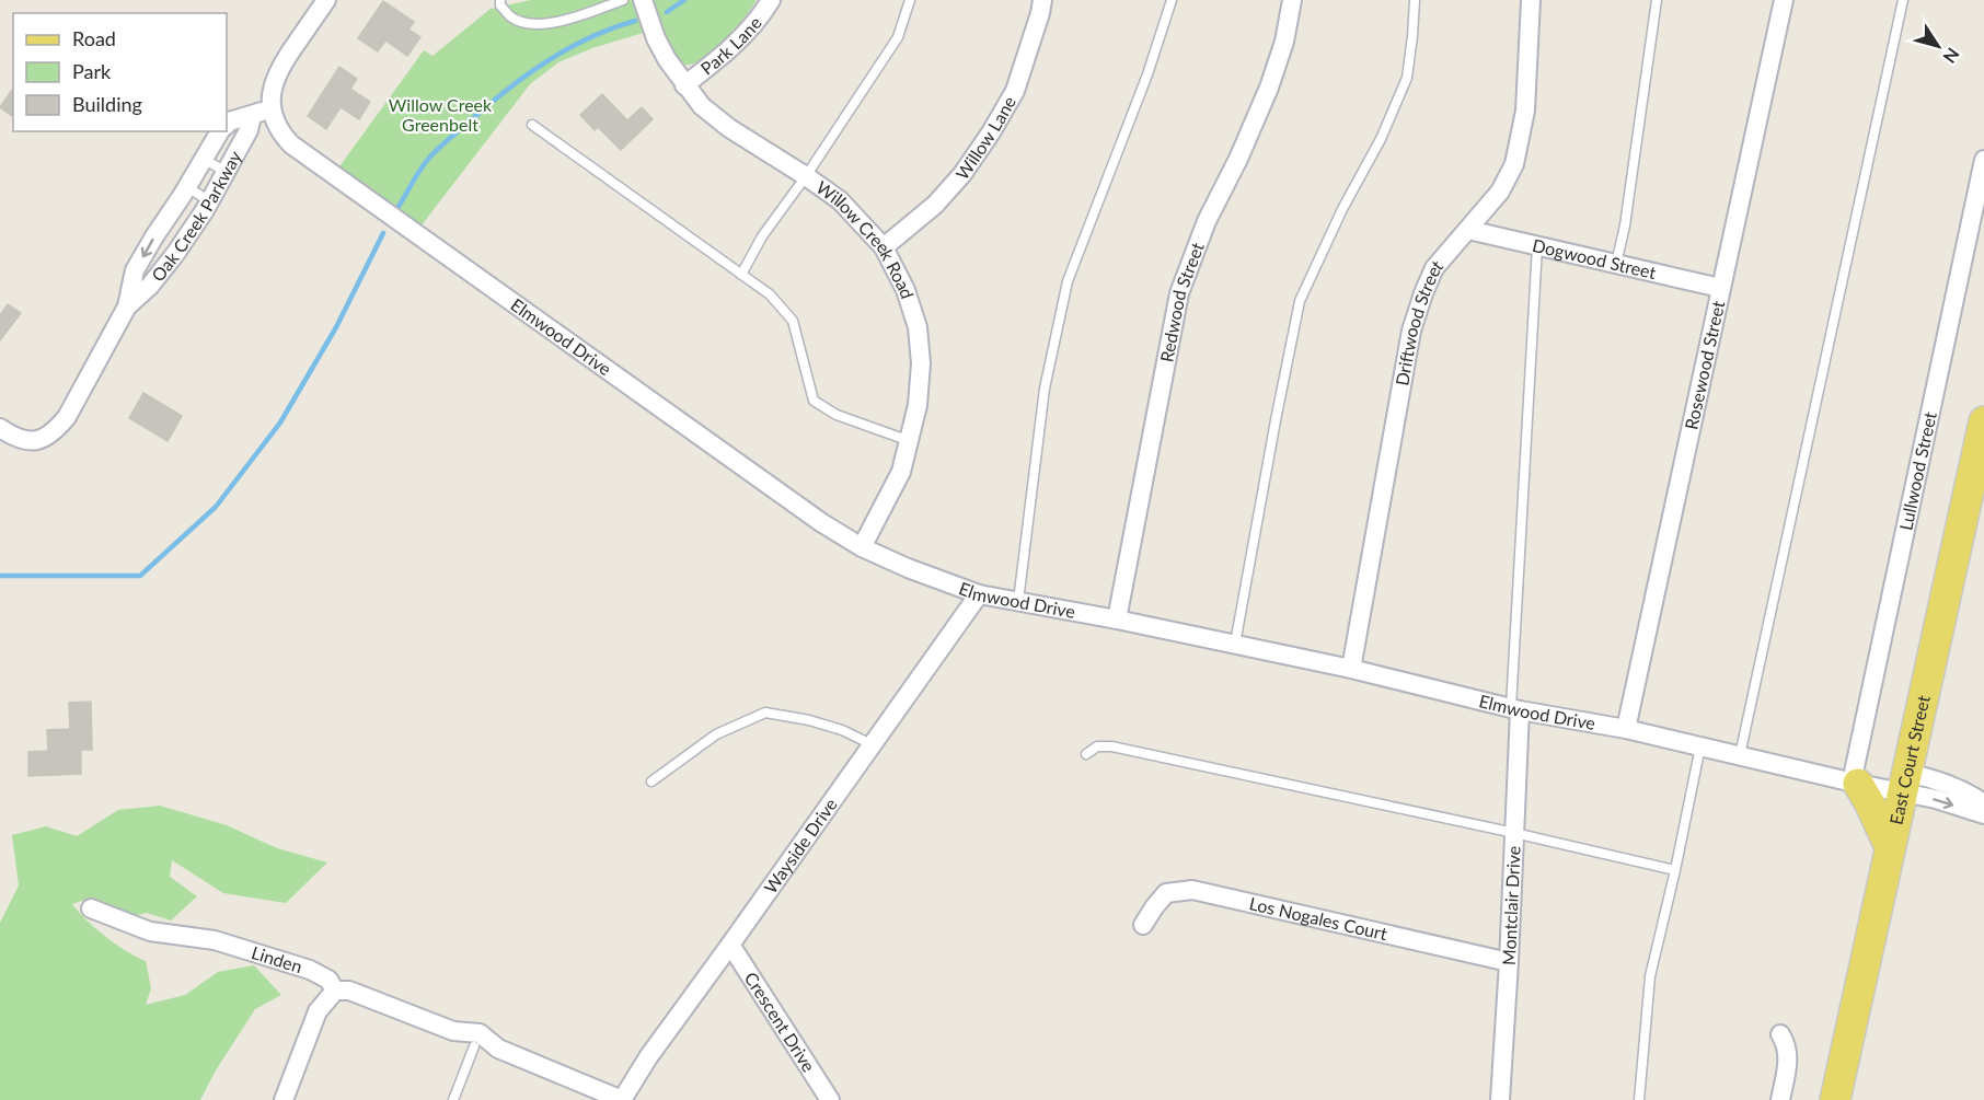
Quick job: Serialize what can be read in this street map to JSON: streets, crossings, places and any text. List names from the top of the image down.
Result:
{
  "streets": {
    "main road": ["East Court Street"],
    "street": [
      "Park Lane",
      "Willow Lane",
      "Oak Creek Parkway",
      "Willow Creek Road",
      "Dogwood Street",
      "Redwood Street",
      "Driftwood Street",
      "Elmwood Drive",
      "Rosewood Street",
      "Lullwood Street",
      "Wayside Drive",
      "Montclair Drive",
      "Los Nogales Court",
      "Linden",
      "Crescent Drive"
    ]
  },
  "crossings": [
    ["Park Lane", "Willow Creek Road"],
    ["Willow Lane", "Willow Creek Road"],
    ["Oak Creek Parkway", "Elmwood Drive"],
    ["Willow Creek Road", "Elmwood Drive"],
    ["Dogwood Street", "Driftwood Street"],
    ["Dogwood Street", "Rosewood Street"],
    ["Redwood Street", "Elmwood Drive"],
    ["Driftwood Street", "Elmwood Drive"],
    ["Elmwood Drive", "Rosewood Street"],
    ["Elmwood Drive", "Lullwood Street"],
    ["Elmwood Drive", "East Court Street"],
    ["Elmwood Drive", "Wayside Drive"],
    ["Elmwood Drive", "Montclair Drive"],
    ["Wayside Drive", "Linden"],
    ["Wayside Drive", "Crescent Drive"],
    ["Montclair Drive", "Los Nogales Court"]
  ],
  "parks": ["Willow Creek Greenbelt"],
  "legend": ["Road", "Park", "Building"],
  "north": "bottom right"
}
